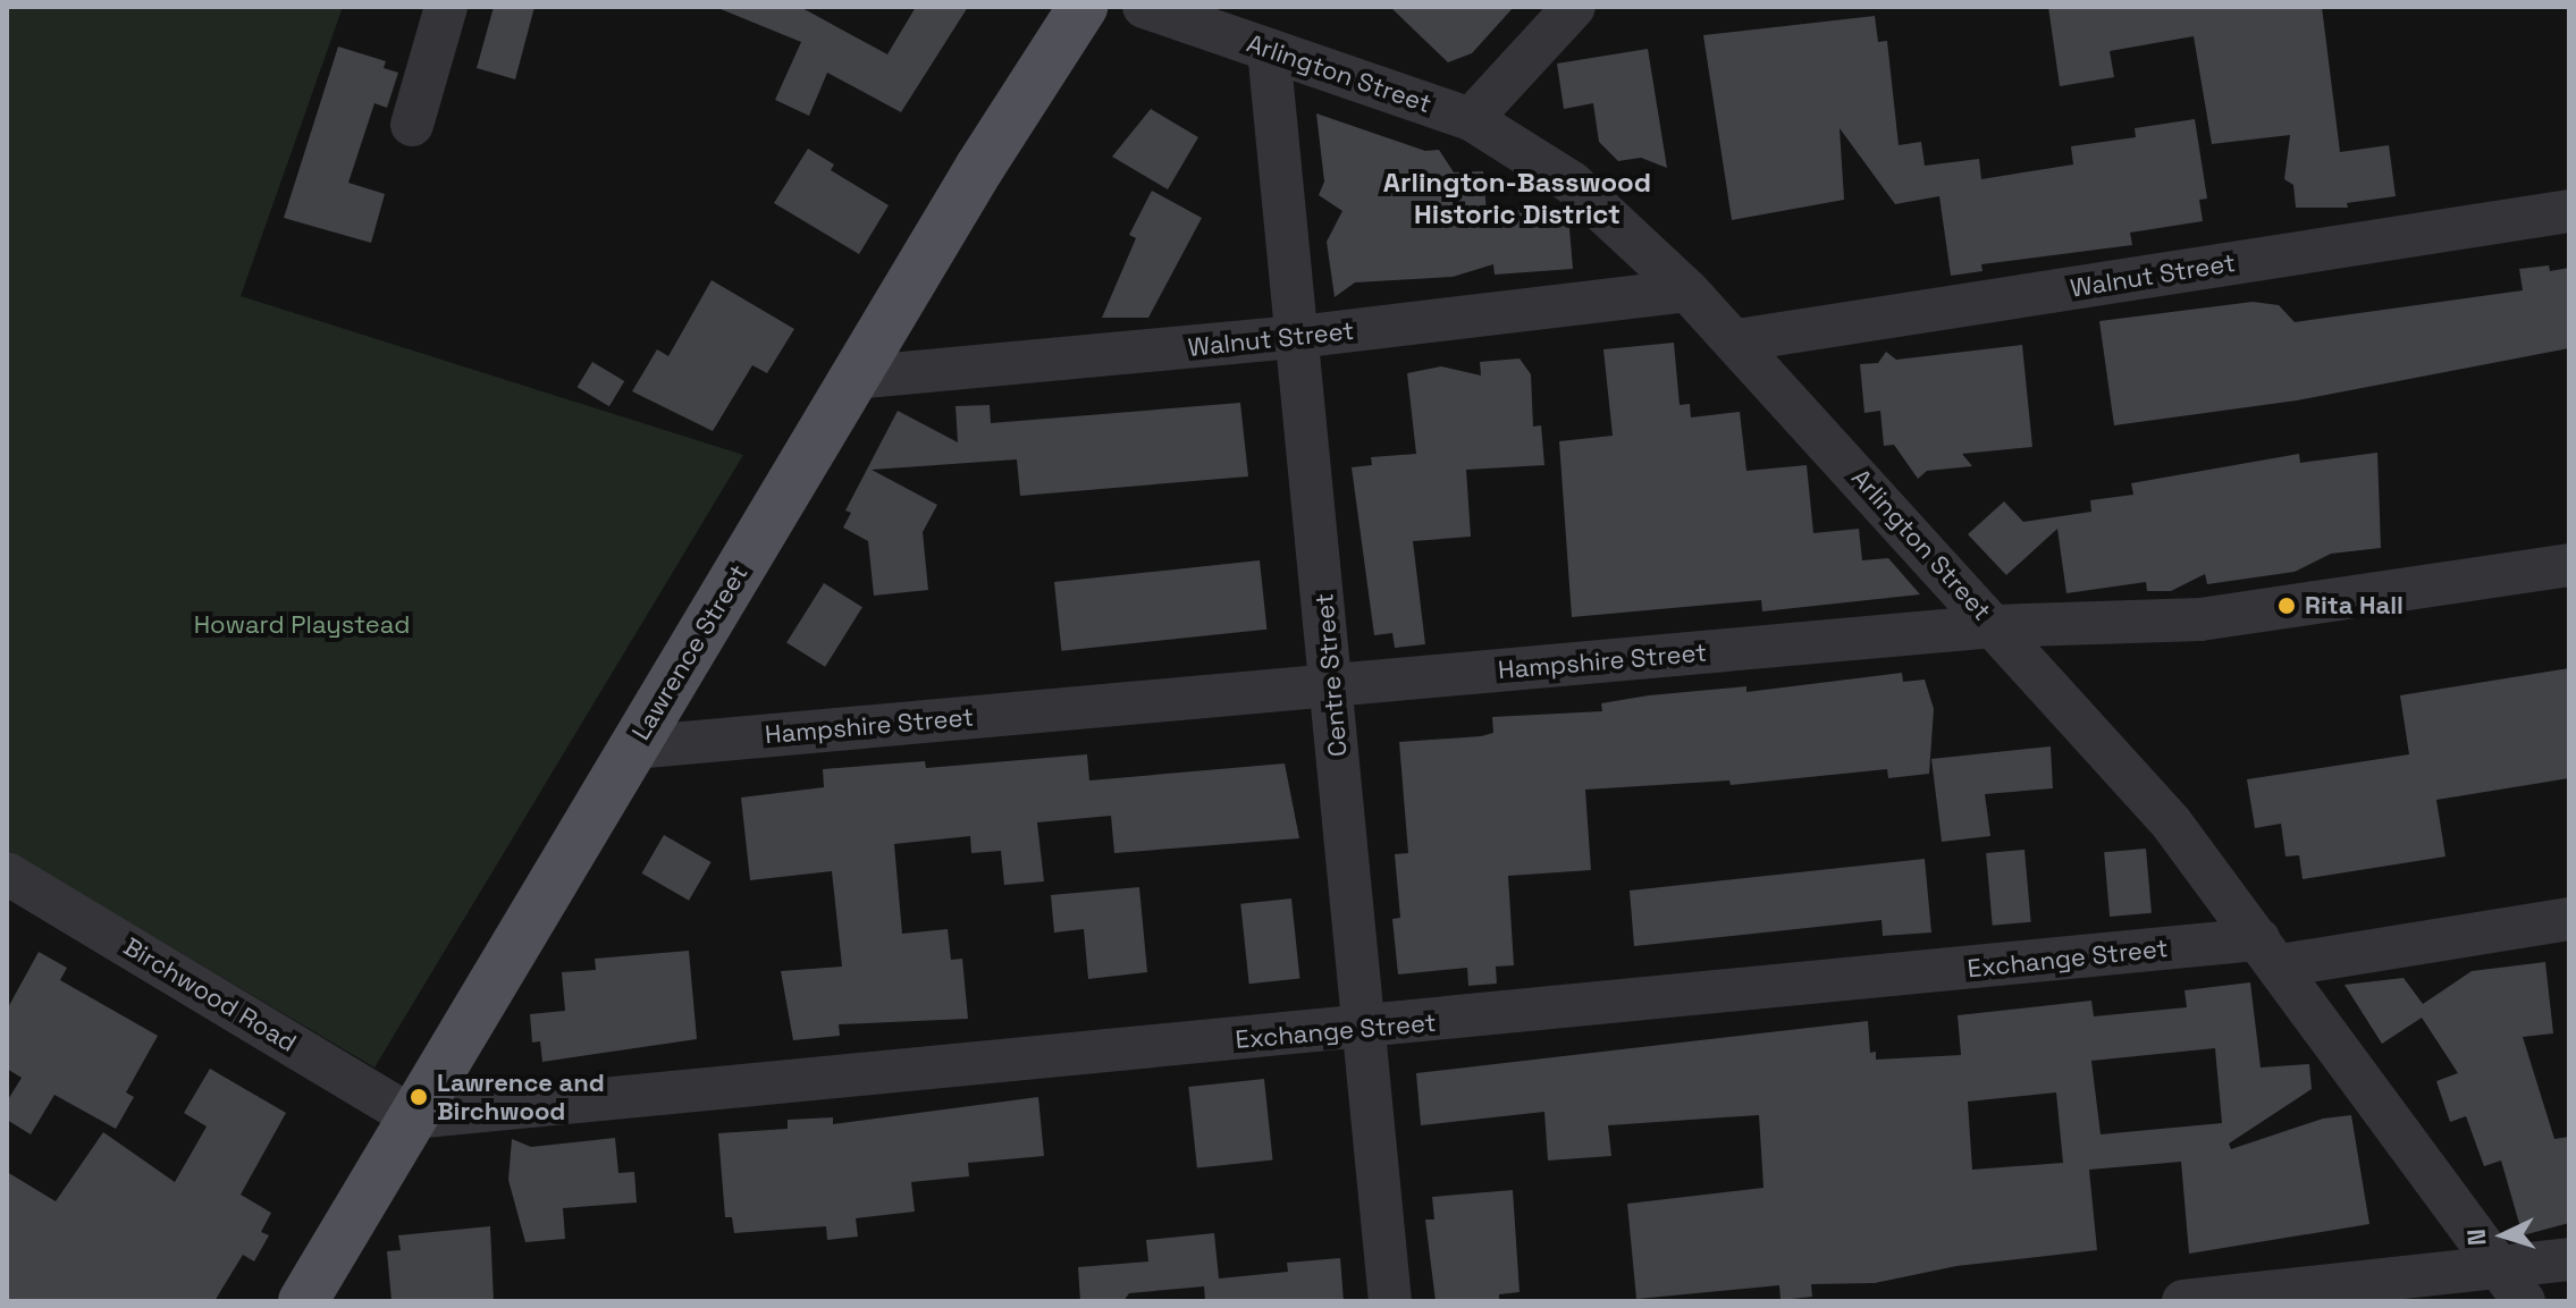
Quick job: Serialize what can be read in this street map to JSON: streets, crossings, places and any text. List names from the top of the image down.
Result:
{
  "streets": {
    "main road": ["Lawrence Street"],
    "street": [
      "Arlington Street",
      "Walnut Street",
      "Hampshire Street",
      "Centre Street",
      "Exchange Street",
      "Birchwood Road"
    ]
  },
  "crossings": [
    ["Arlington Street", "Walnut Street"],
    ["Arlington Street", "Hampshire Street"],
    ["Arlington Street", "Centre Street"],
    ["Arlington Street", "Exchange Street"],
    ["Walnut Street", "Lawrence Street"],
    ["Walnut Street", "Centre Street"],
    ["Lawrence Street", "Hampshire Street"],
    ["Lawrence Street", "Exchange Street"],
    ["Lawrence Street", "Birchwood Road"],
    ["Hampshire Street", "Centre Street"],
    ["Centre Street", "Exchange Street"],
    ["Exchange Street", "Birchwood Road"]
  ],
  "districts": ["Arlington-Basswood Historic District"],
  "parks": ["Howard Playstead"],
  "places": ["Rita Hall", "Lawrence and Birchwood"],
  "north": "left"
}
